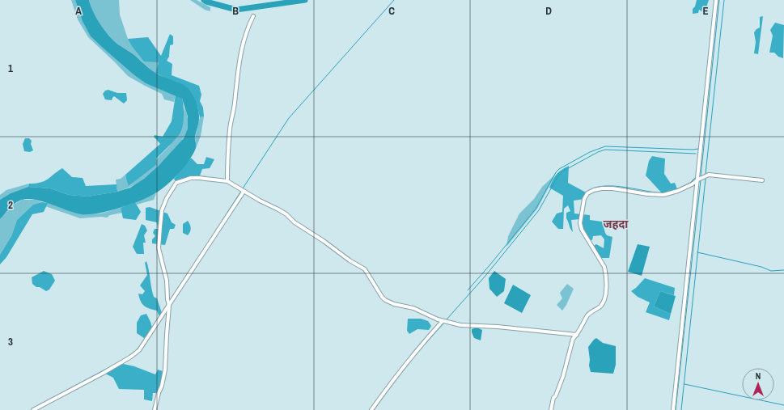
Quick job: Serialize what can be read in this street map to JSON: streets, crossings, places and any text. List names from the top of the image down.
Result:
{
  "districts": ["जहदा"],
  "north": "top",
  "grid": {
    "columns": [
      "A",
      "B",
      "C",
      "D",
      "E"
    ],
    "rows": ["1", "2", "3"]
  }
}
